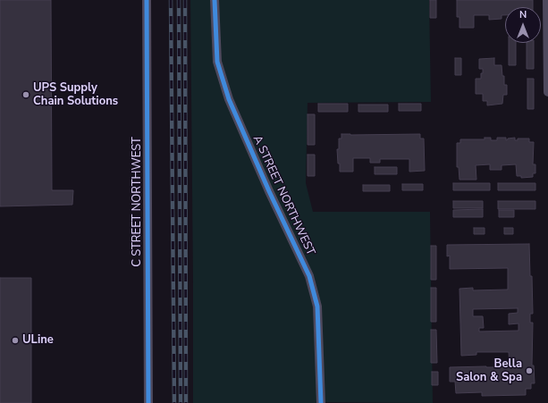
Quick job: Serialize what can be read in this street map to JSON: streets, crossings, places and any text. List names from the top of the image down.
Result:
{
  "streets": {
    "street": ["A STREET NORTHWEST", "C STREET NORTHWEST"]
  },
  "places": ["UPS Supply Chain Solutions", "ULine", "Bella Salon & Spa"],
  "north": "top"
}
